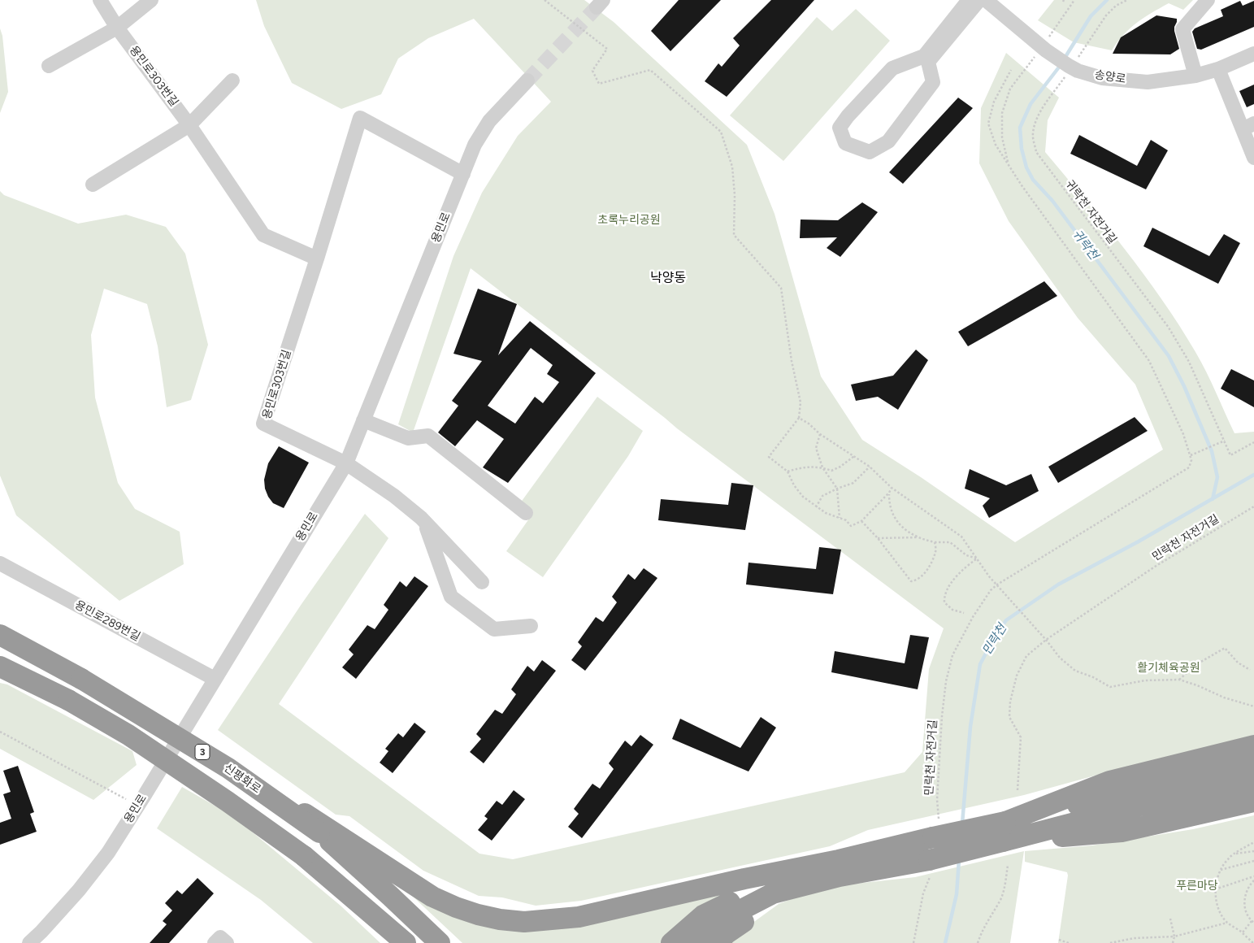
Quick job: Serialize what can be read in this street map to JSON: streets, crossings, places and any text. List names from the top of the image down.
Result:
{
  "streets": {
    "highway": ["3", "신평화로"],
    "street": [
      "용민로303번길",
      "송양로",
      "용민로",
      "용민로289번길"
    ],
    "path": ["귀락천 자전거길", "민락천 자전거길"]
  },
  "crossings": [
    ["용민로303번길", "용민로"],
    ["송양로", "귀락천 자전거길"],
    ["용민로", "용민로289번길"]
  ],
  "districts": ["낙양동"],
  "water": ["귀락천", "민락천"],
  "parks": ["초록누리공원", "활기체육공원", "푸른마당"]
}
